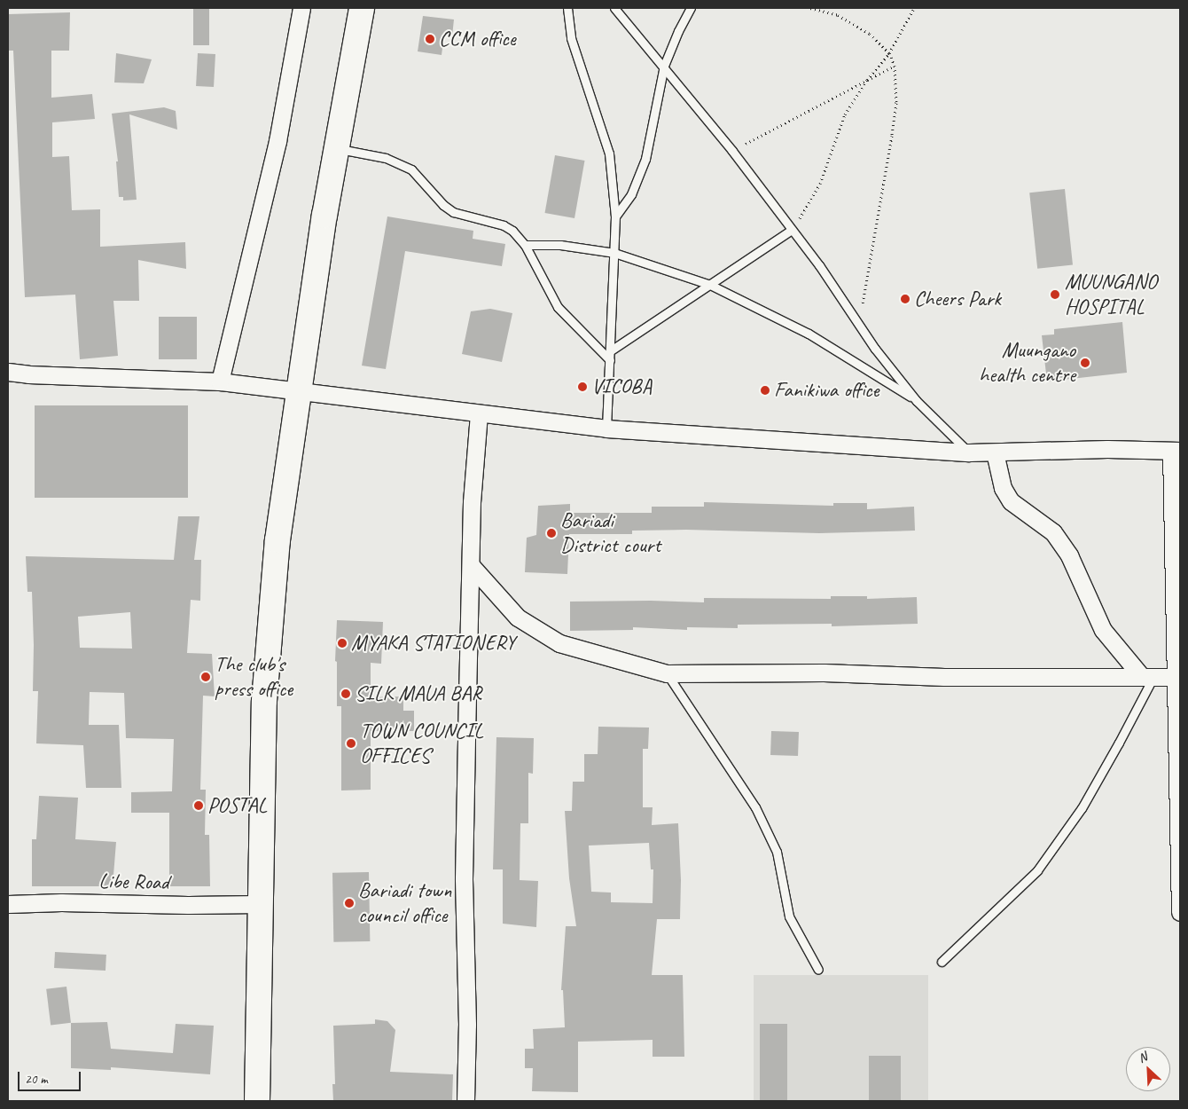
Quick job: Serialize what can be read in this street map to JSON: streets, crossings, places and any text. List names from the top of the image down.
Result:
{
  "streets": {
    "street": ["Libe Road"]
  },
  "places": [
    "CCM office",
    "MUUNGANO HOSPITAL",
    "Cheers Park",
    "Muungano health centre",
    "VICOBA",
    "Fanikiwa office",
    "Bariadi District court",
    "MYAKA STATIONERY",
    "The club's press office",
    "SILK MAUA BAR",
    "TOWN COUNCIL OFFICES",
    "POSTAL",
    "Bariadi town council office"
  ],
  "scale_bar": "20 m",
  "north": "top left"
}
